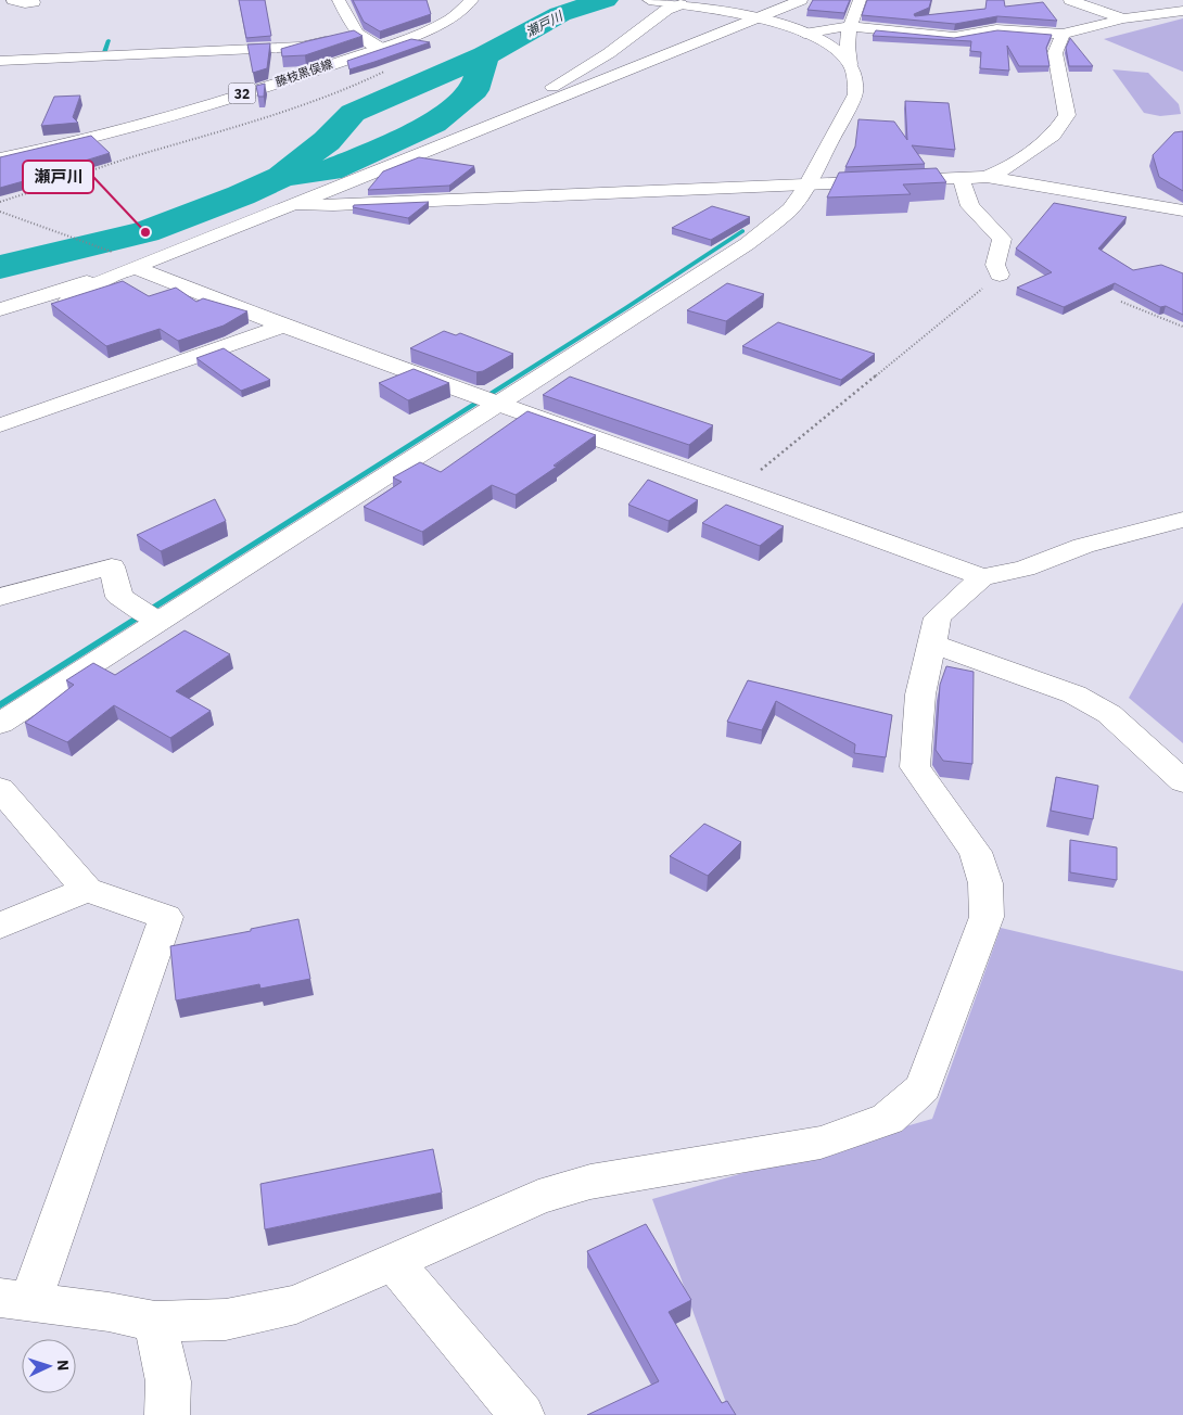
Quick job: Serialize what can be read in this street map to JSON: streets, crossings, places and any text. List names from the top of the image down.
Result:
{
  "streets": {
    "street": ["藤枝黒俣線", "32"]
  },
  "water": ["瀬戸川"],
  "places": ["瀬戸川"],
  "north": "right"
}
